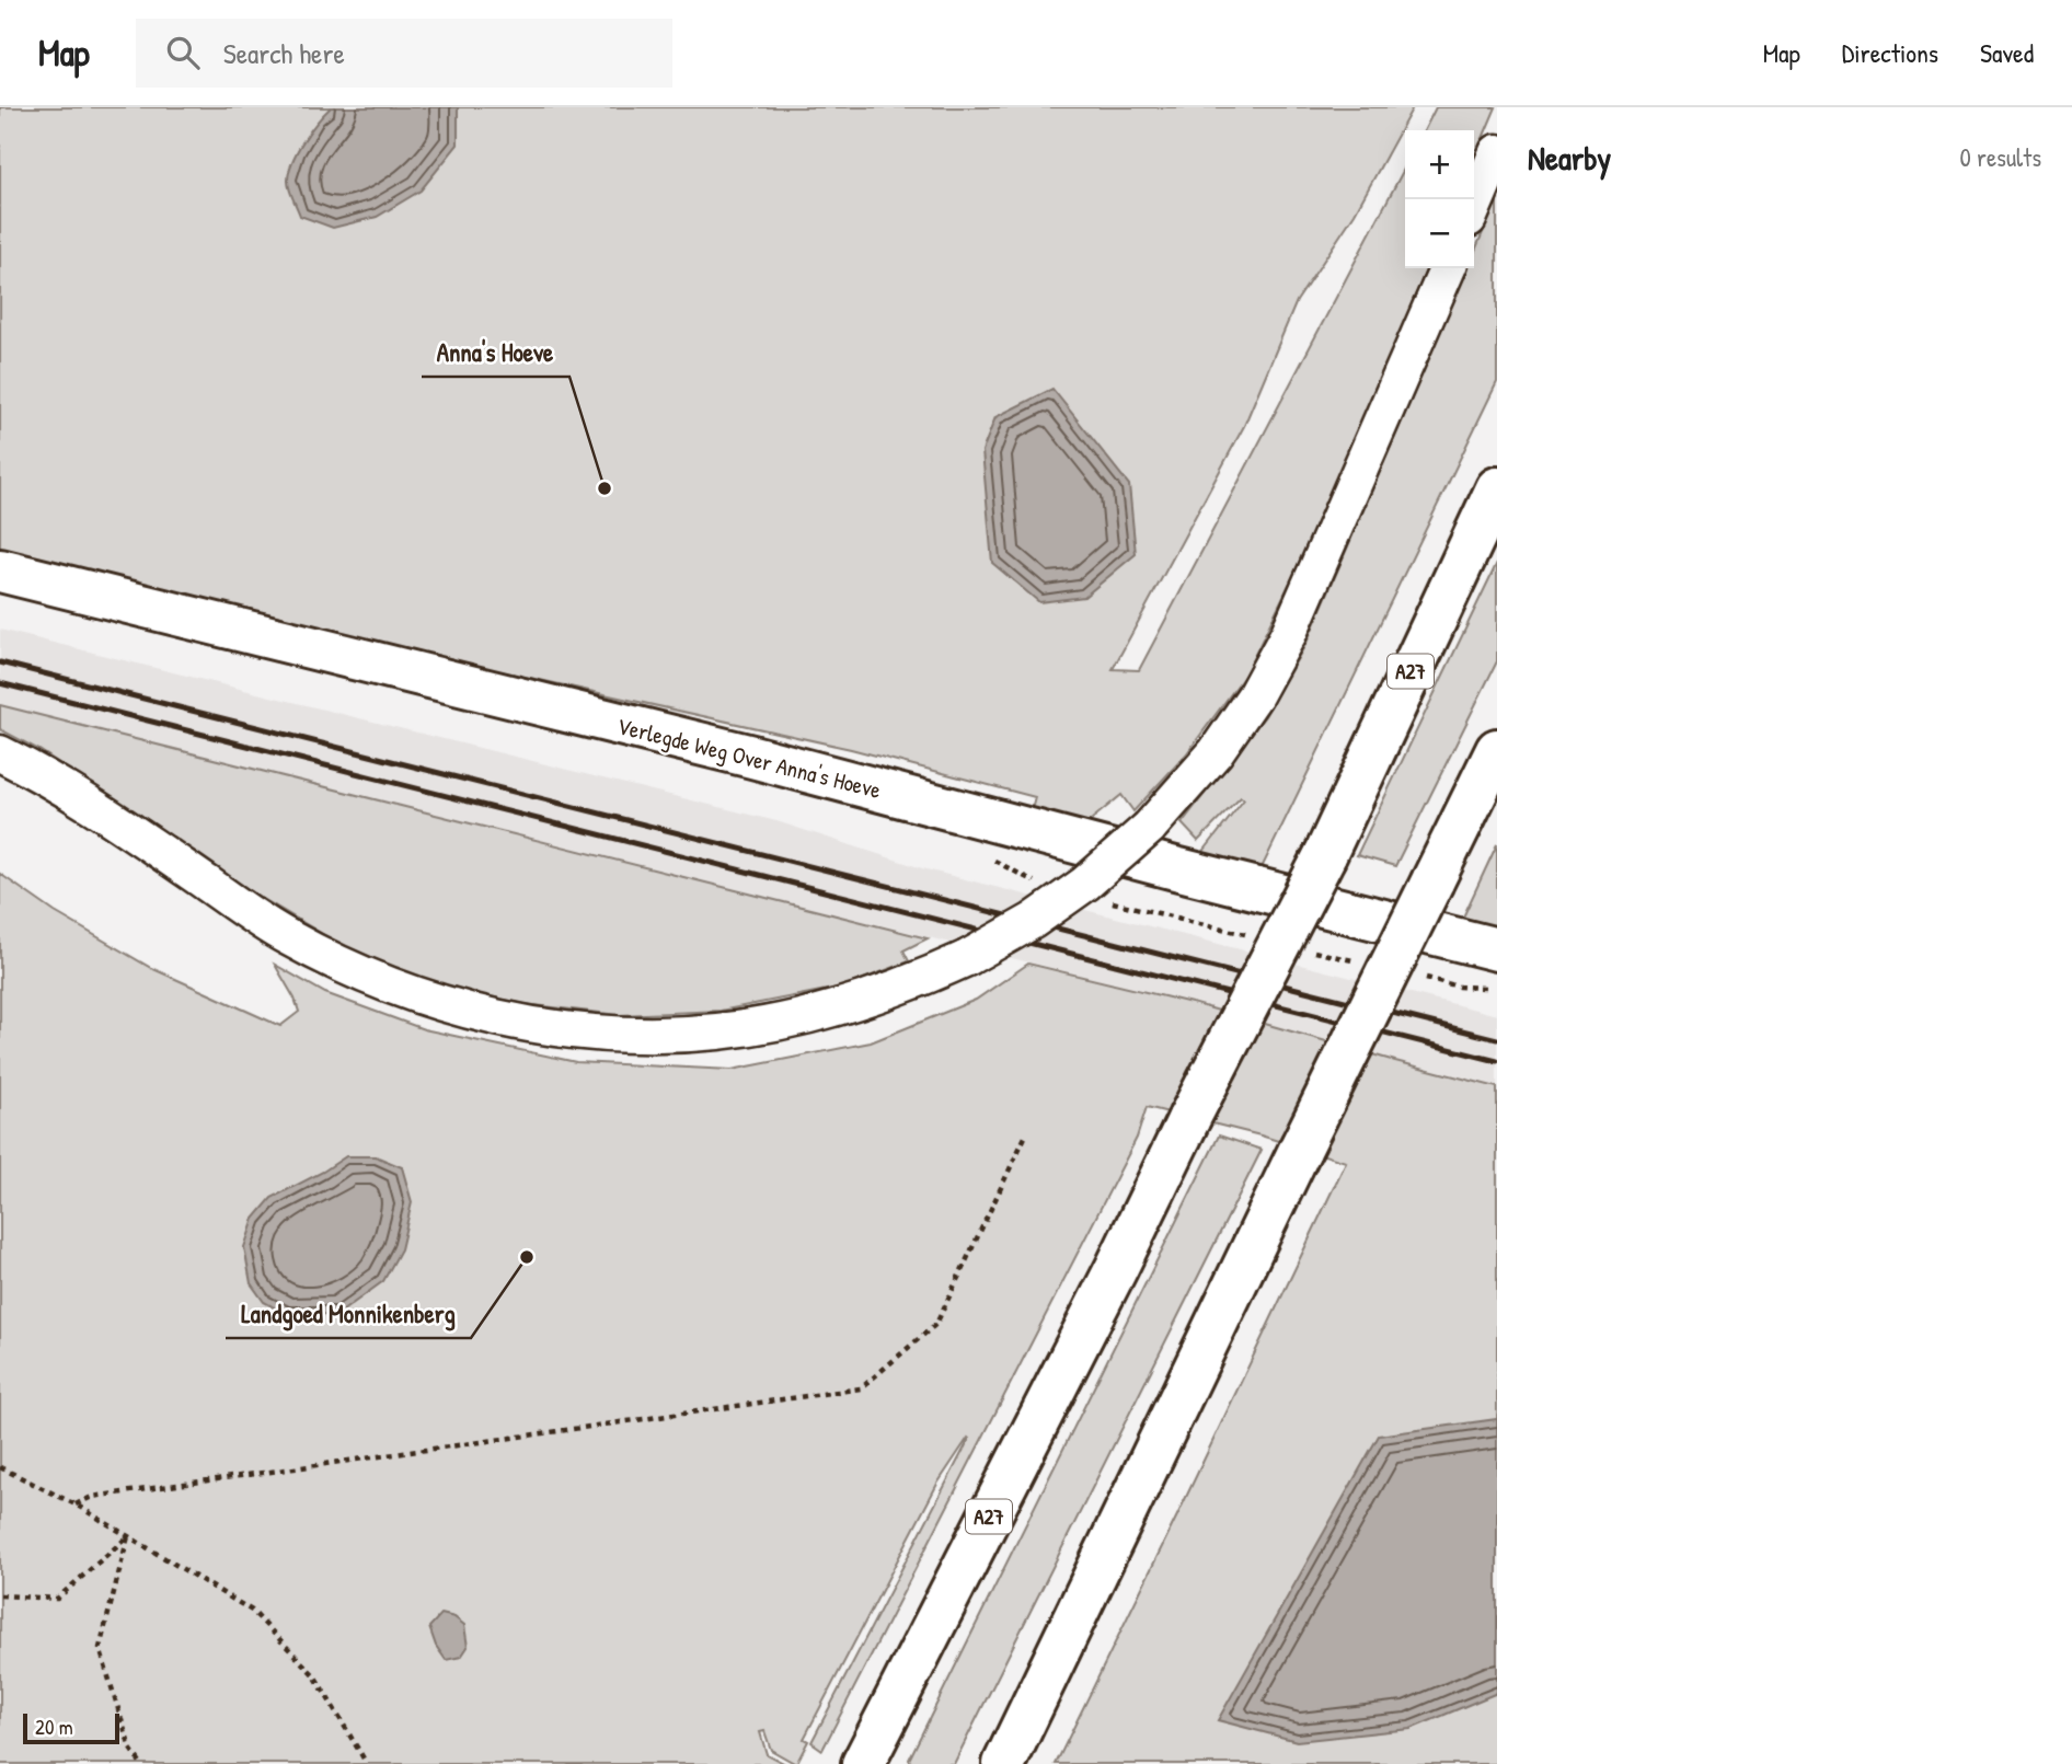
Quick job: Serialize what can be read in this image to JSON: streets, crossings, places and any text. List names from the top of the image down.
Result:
{
  "streets": {
    "main road": ["A27", "Verlegde Weg Over Anna's Hoeve"]
  },
  "places": ["Anna's Hoeve", "Landgoed Monnikenberg"],
  "scale_bar": "20 m",
  "page": {
    "header": "Map",
    "search": "Search here",
    "nav": ["Map", "Directions", "Saved"],
    "heading": ["Nearby", "0 results"],
    "map_buttons": ["+", "−"],
    "scale": "20 m"
  }
}
